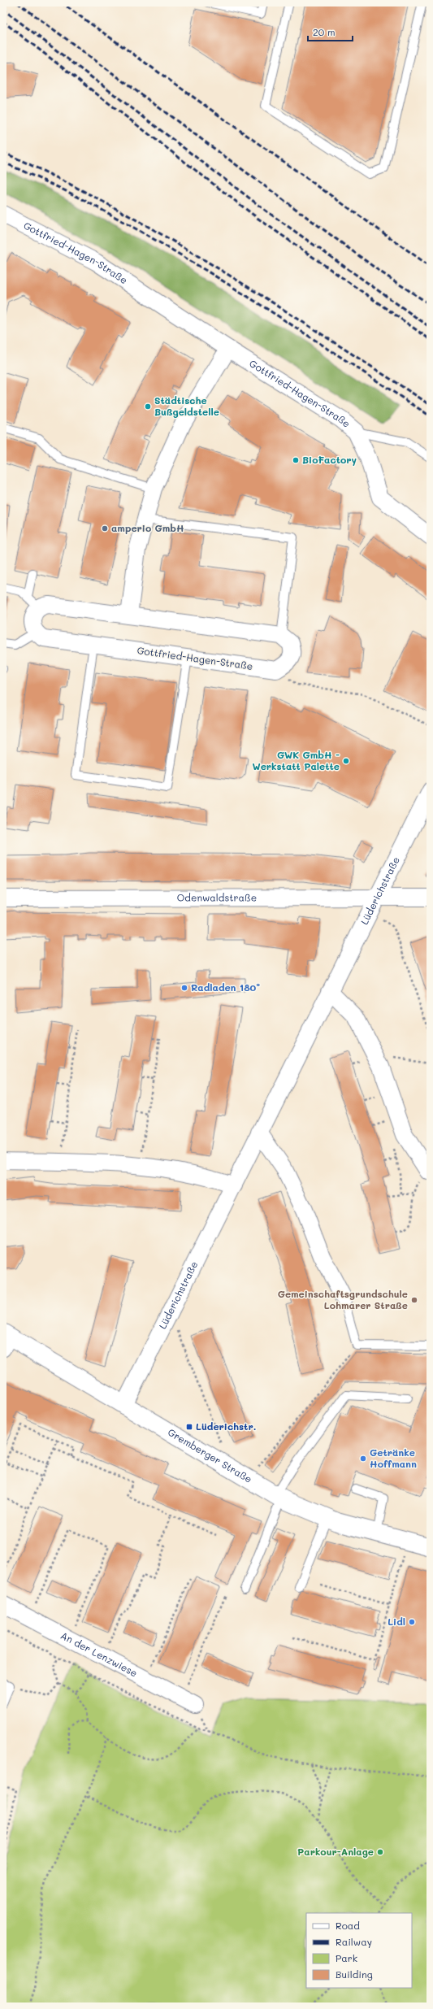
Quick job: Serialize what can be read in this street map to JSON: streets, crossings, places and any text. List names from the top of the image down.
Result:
{
  "streets": {
    "street": [
      "Gottfried-Hagen-Straße",
      "Lüderichstraße",
      "Odenwaldstraße",
      "Gremberger Straße",
      "An der Lenzwiese"
    ]
  },
  "crossings": [
    ["Lüderichstraße", "Odenwaldstraße"],
    ["Lüderichstraße", "Gremberger Straße"]
  ],
  "places": {
    "other": [
      "Städtische Bußgeldstelle",
      "BioFactory",
      "amperio GmbH",
      "GWK GmbH - Werkstatt Palette",
      "Radladen 180°",
      "Gemeinschaftsgrundschule Lohmarer Straße",
      "Getränke Hoffmann",
      "Lidl",
      "Parkour-Anlage"
    ],
    "transit": ["Lüderichstr."]
  },
  "legend": [
    "Road",
    "Railway",
    "Park",
    "Building"
  ],
  "scale_bar": "20 m"
}
